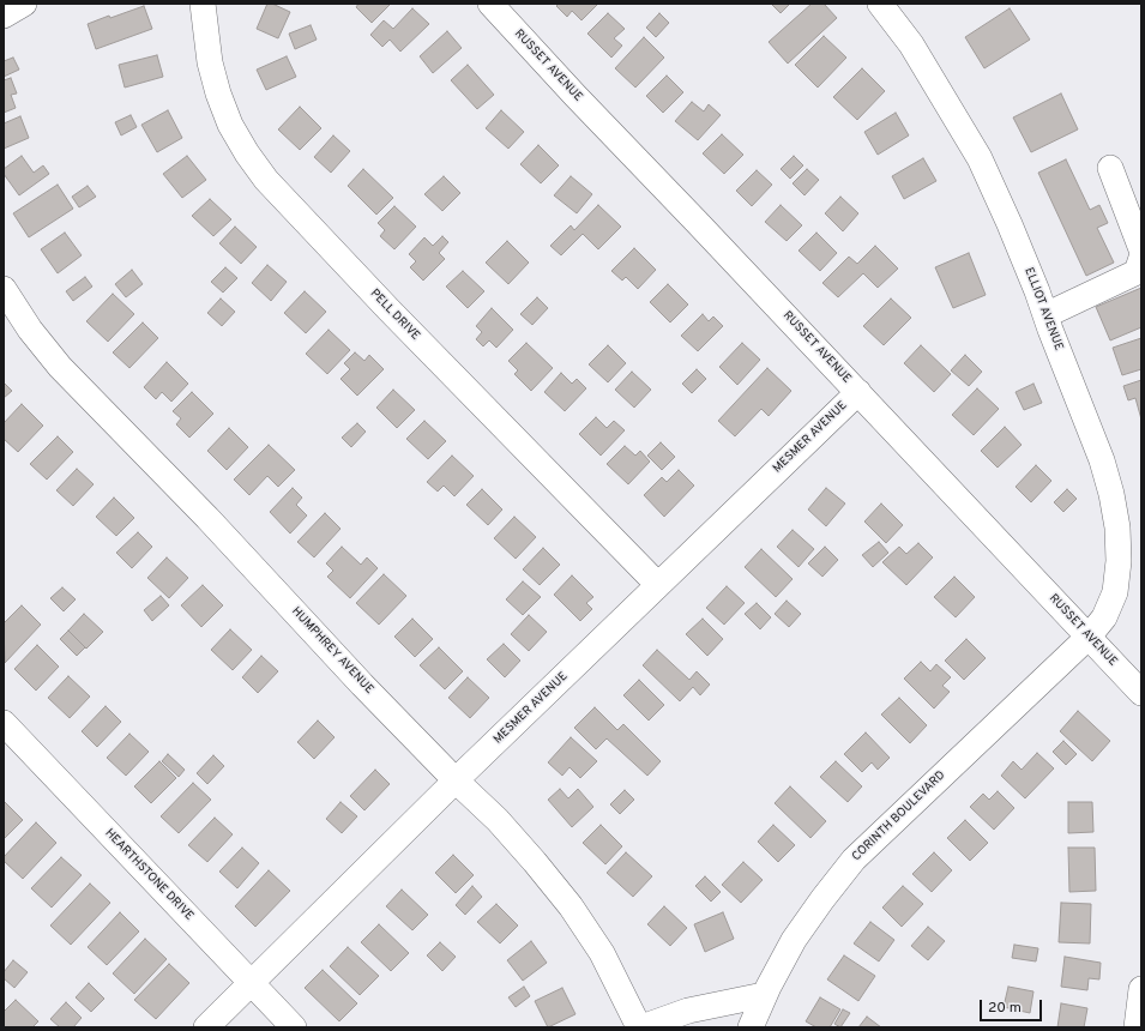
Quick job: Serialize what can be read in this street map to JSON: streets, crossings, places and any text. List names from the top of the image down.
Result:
{
  "streets": {
    "street": [
      "RUSSET AVENUE",
      "ELLIOT AVENUE",
      "PELL DRIVE",
      "MESMER AVENUE",
      "HUMPHREY AVENUE",
      "CORINTH BOULEVARD",
      "HEARTHSTONE DRIVE"
    ]
  },
  "crossings": [
    ["RUSSET AVENUE", "ELLIOT AVENUE"],
    ["RUSSET AVENUE", "MESMER AVENUE"],
    ["RUSSET AVENUE", "CORINTH BOULEVARD"],
    ["ELLIOT AVENUE", "CORINTH BOULEVARD"],
    ["PELL DRIVE", "MESMER AVENUE"],
    ["MESMER AVENUE", "HUMPHREY AVENUE"],
    ["MESMER AVENUE", "HEARTHSTONE DRIVE"]
  ],
  "scale_bar": "20 m"
}
